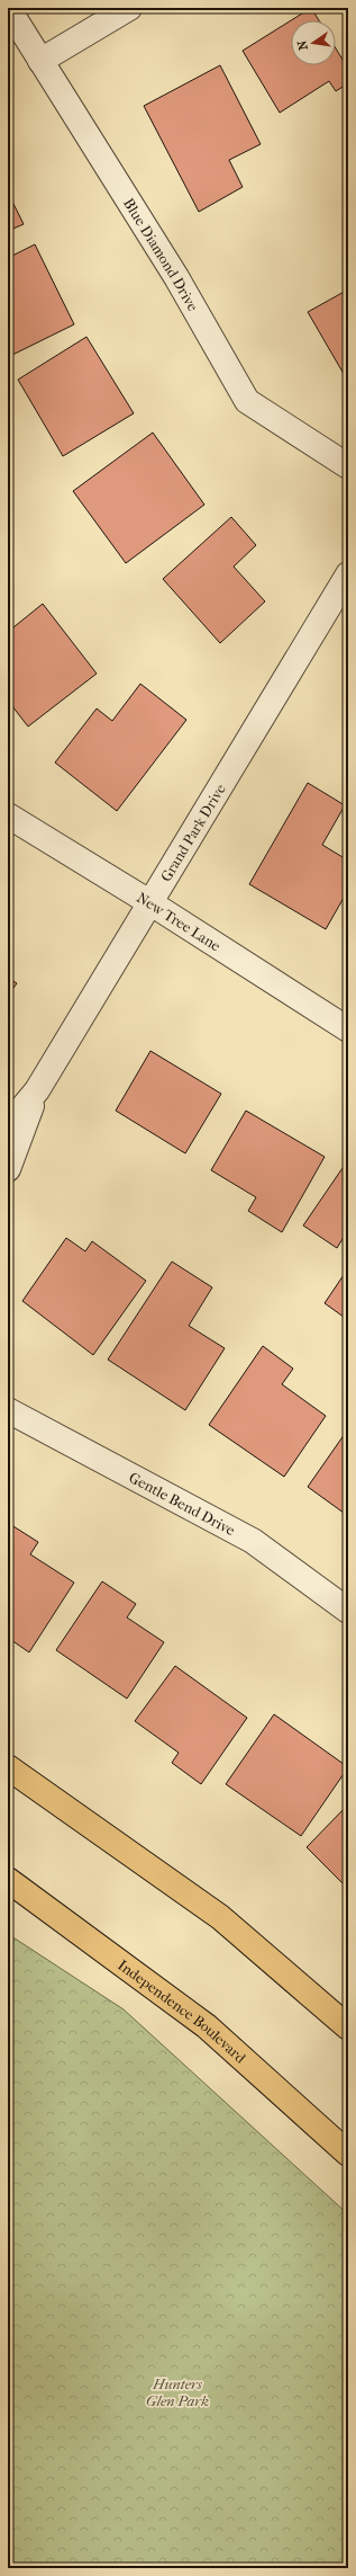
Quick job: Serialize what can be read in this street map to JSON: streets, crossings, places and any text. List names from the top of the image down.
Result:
{
  "streets": {
    "main road": ["Independence Boulevard"],
    "street": [
      "Blue Diamond Drive",
      "Grand Park Drive",
      "New Tree Lane",
      "Gentle Bend Drive"
    ]
  },
  "crossings": [
    ["Grand Park Drive", "New Tree Lane"]
  ],
  "parks": ["Hunters Glen Park"],
  "north": "left"
}
